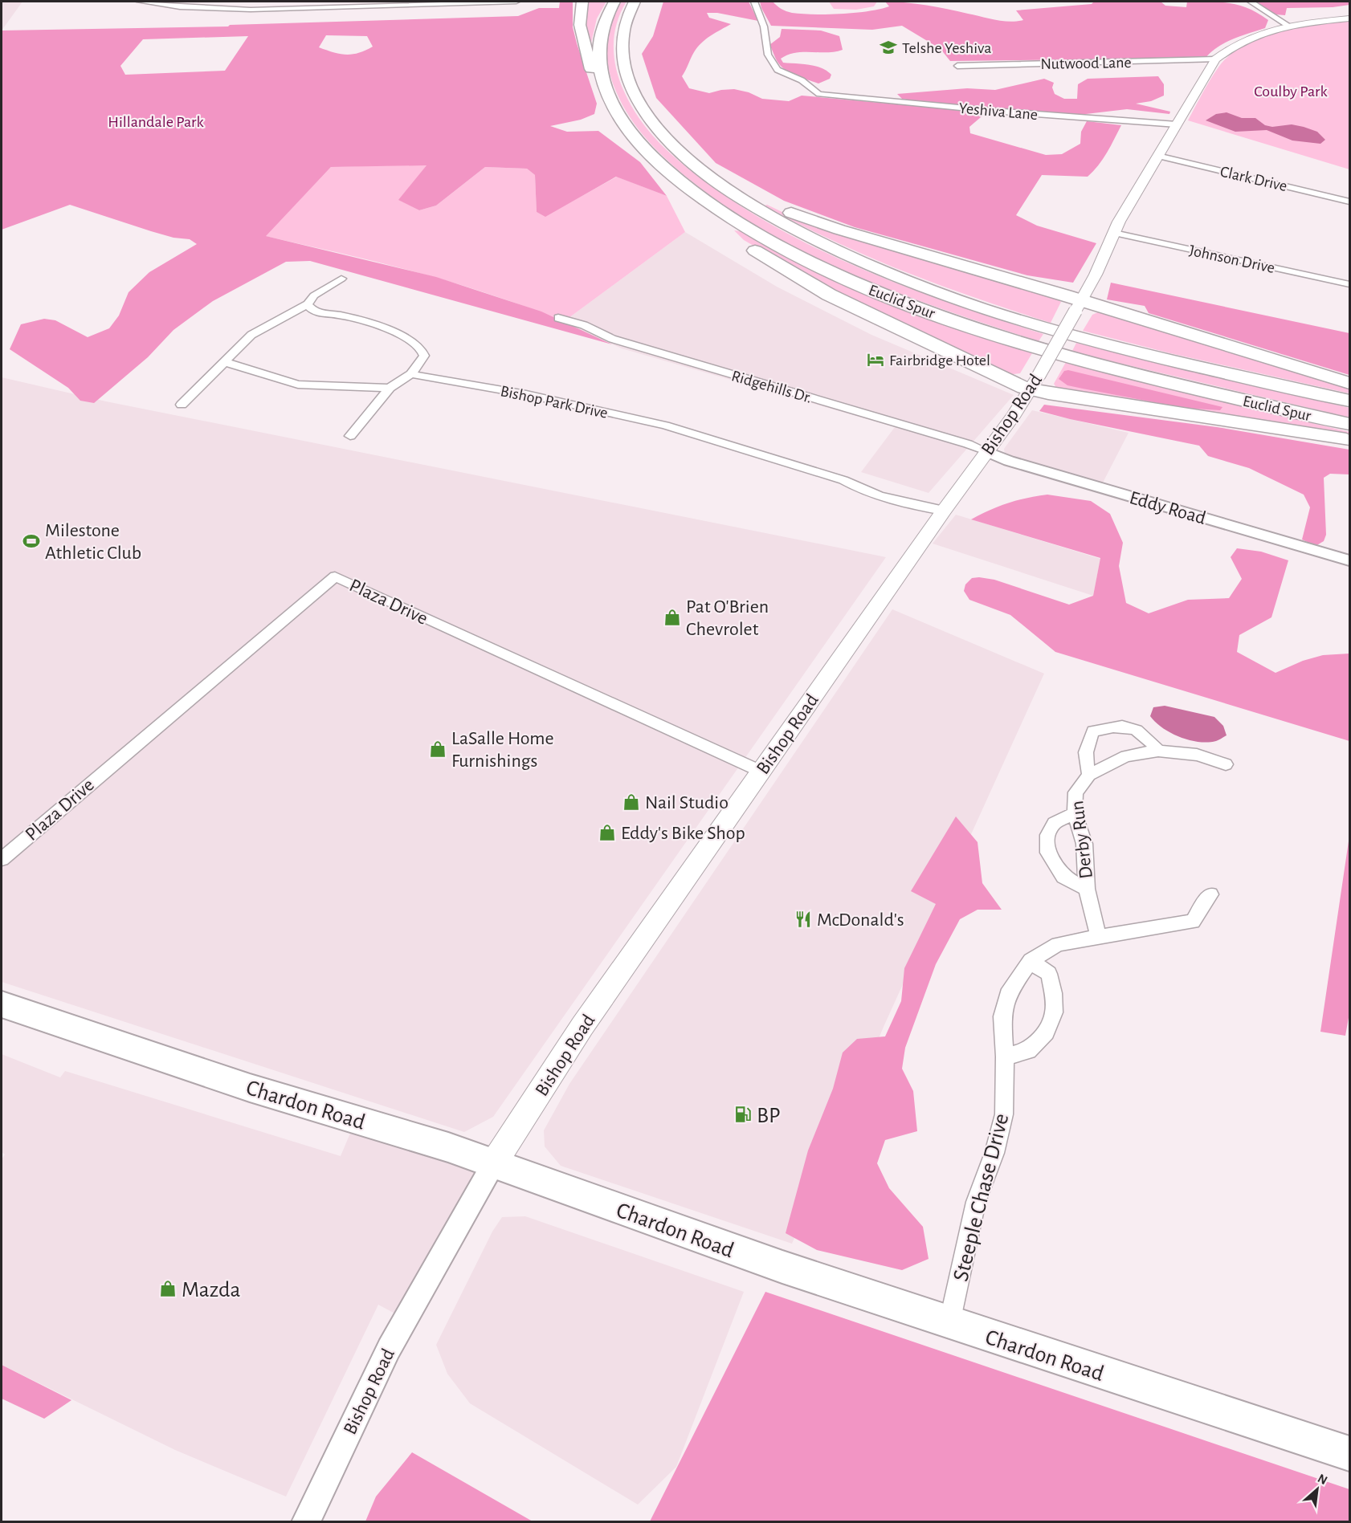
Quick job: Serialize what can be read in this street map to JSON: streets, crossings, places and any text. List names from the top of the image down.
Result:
{
  "streets": {
    "highway": ["Euclid Spur"],
    "main road": ["Bishop Road", "Chardon Road"],
    "street": [
      "Nutwood Lane",
      "Yeshiva Lane",
      "Clark Drive",
      "Johnson Drive",
      "Ridgehills Dr.",
      "Bishop Park Drive",
      "Eddy Road",
      "Plaza Drive",
      "Derby Run",
      "Steeple Chase Drive"
    ]
  },
  "crossings": [
    ["Nutwood Lane", "Bishop Road"],
    ["Yeshiva Lane", "Bishop Road"],
    ["Clark Drive", "Bishop Road"],
    ["Johnson Drive", "Bishop Road"],
    ["Ridgehills Dr.", "Bishop Road"],
    ["Ridgehills Dr.", "Eddy Road"],
    ["Bishop Park Drive", "Bishop Road"],
    ["Bishop Road", "Eddy Road"],
    ["Bishop Road", "Plaza Drive"],
    ["Bishop Road", "Chardon Road"],
    ["Derby Run", "Steeple Chase Drive"],
    ["Chardon Road", "Steeple Chase Drive"]
  ],
  "parks": ["Coulby Park", "Hillandale Park"],
  "places": {
    "school or university": ["Telshe Yeshiva"],
    "hotel": ["Fairbridge Hotel"],
    "sports": ["Milestone Athletic Club"],
    "shop": [
      "Pat O'Brien Chevrolet",
      "LaSalle Home Furnishings",
      "Nail Studio",
      "Eddy's Bike Shop",
      "Mazda"
    ],
    "restaurant": ["McDonald's"],
    "fuel station": ["BP"]
  },
  "north": "top right"
}
